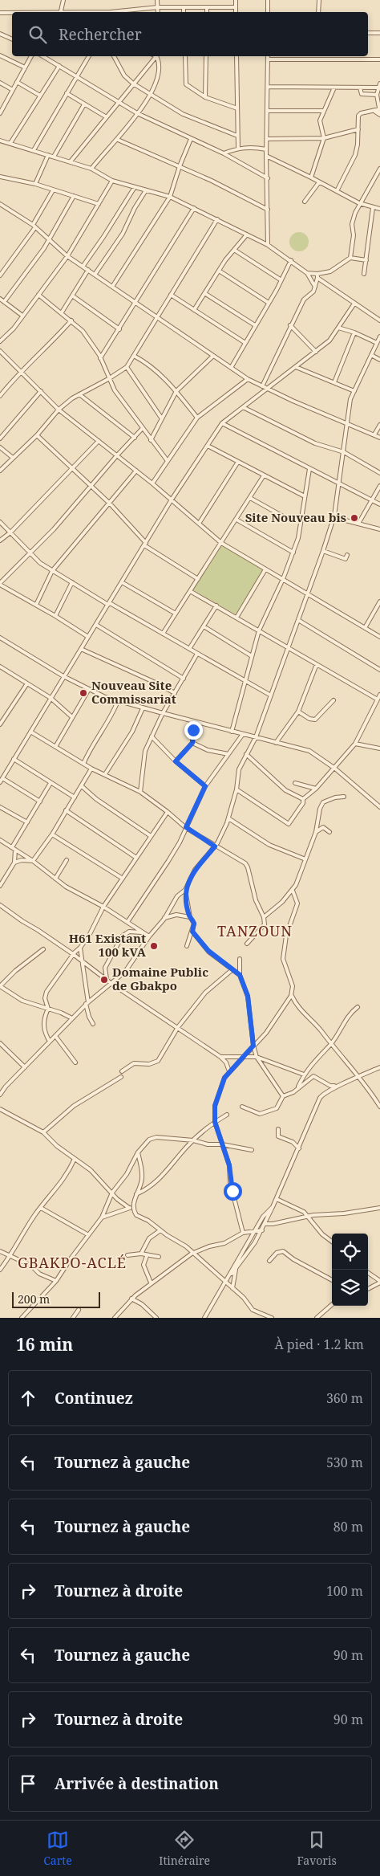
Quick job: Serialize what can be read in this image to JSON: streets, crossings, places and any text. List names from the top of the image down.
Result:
{
  "districts": ["TANZOUN", "GBAKPO-ACLÉ"],
  "places": [
    "Site Nouveau bis",
    "Nouveau Site Commissariat",
    "H61 Existant 100 kVA",
    "Domaine Public de Gbakpo"
  ],
  "scale_bar": "200 m",
  "page": {
    "search": "Rechercher",
    "scale": "200 m",
    "heading": ["16 min", "À pied · 1.2 km"],
    "list": [
      ["Continuez", "360 m"],
      ["Tournez à gauche", "530 m"],
      ["Tournez à gauche", "80 m"],
      ["Tournez à droite", "100 m"],
      ["Tournez à gauche", "90 m"],
      ["Tournez à droite", "90 m"],
      "Arrivée à destination"
    ],
    "nav": ["Carte", "Itinéraire", "Favoris"]
  }
}
